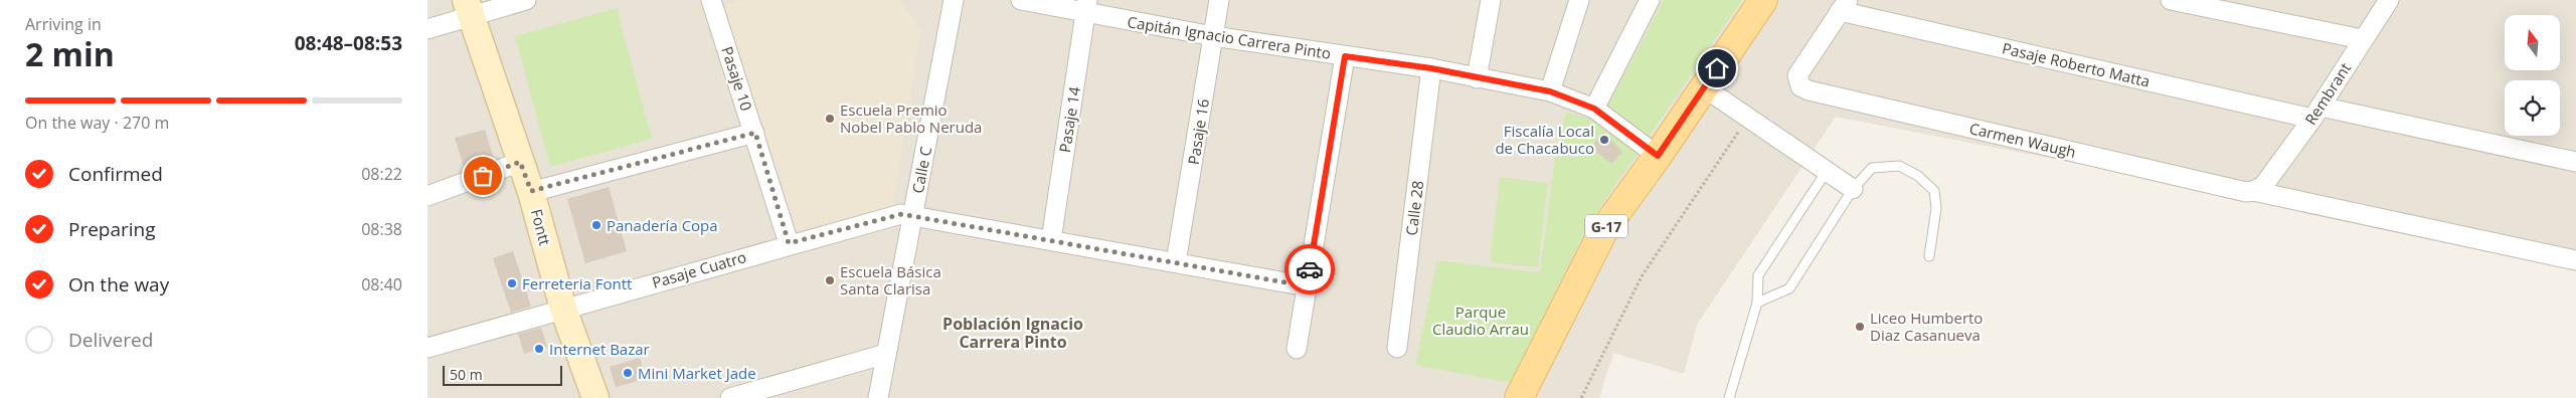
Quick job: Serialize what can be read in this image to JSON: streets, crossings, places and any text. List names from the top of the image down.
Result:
{
  "streets": {
    "main road": ["G-17", "Fontt"],
    "street": [
      "Capitán Ignacio Carrera Pinto",
      "Pasaje Roberto Matta",
      "Pasaje 10",
      "Rembrant",
      "Pasaje 14",
      "Pasaje 16",
      "Carmen Waugh",
      "Calle C",
      "Calle 28",
      "Pasaje Cuatro"
    ]
  },
  "crossings": [
    ["Capitán Ignacio Carrera Pinto", "Pasaje 14"],
    ["Capitán Ignacio Carrera Pinto", "Pasaje 16"],
    ["Capitán Ignacio Carrera Pinto", "Calle 28"],
    ["Capitán Ignacio Carrera Pinto", "G-17"],
    ["Pasaje Roberto Matta", "Rembrant"],
    ["Pasaje Roberto Matta", "Carmen Waugh"],
    ["Pasaje 10", "Pasaje Cuatro"],
    ["Rembrant", "Carmen Waugh"],
    ["Pasaje 14", "Pasaje Cuatro"],
    ["Pasaje 16", "Pasaje Cuatro"],
    ["Calle C", "Pasaje Cuatro"],
    ["Fontt", "Pasaje Cuatro"]
  ],
  "districts": ["Población Ignacio Carrera Pinto"],
  "parks": ["Parque Claudio Arrau"],
  "places": [
    "Escuela Premio Nobel Pablo Neruda",
    "Fiscalía Local de Chacabuco",
    "Panadería Copa",
    "Escuela Básica Santa Clarisa",
    "Ferreteria Fontt",
    "Liceo Humberto Diaz Casanueva",
    "Internet Bazar",
    "Mini Market Jade"
  ],
  "scale_bar": "50 m",
  "north": "top",
  "page": {
    "heading": ["2 min", "Arriving in", "08:48–08:53"],
    "bar": "On the way · 270 m",
    "list": [
      ["Confirmed", "08:22"],
      ["Preparing", "08:38"],
      ["On the way", "08:40"],
      "Delivered"
    ],
    "scale": "50 m"
  }
}
